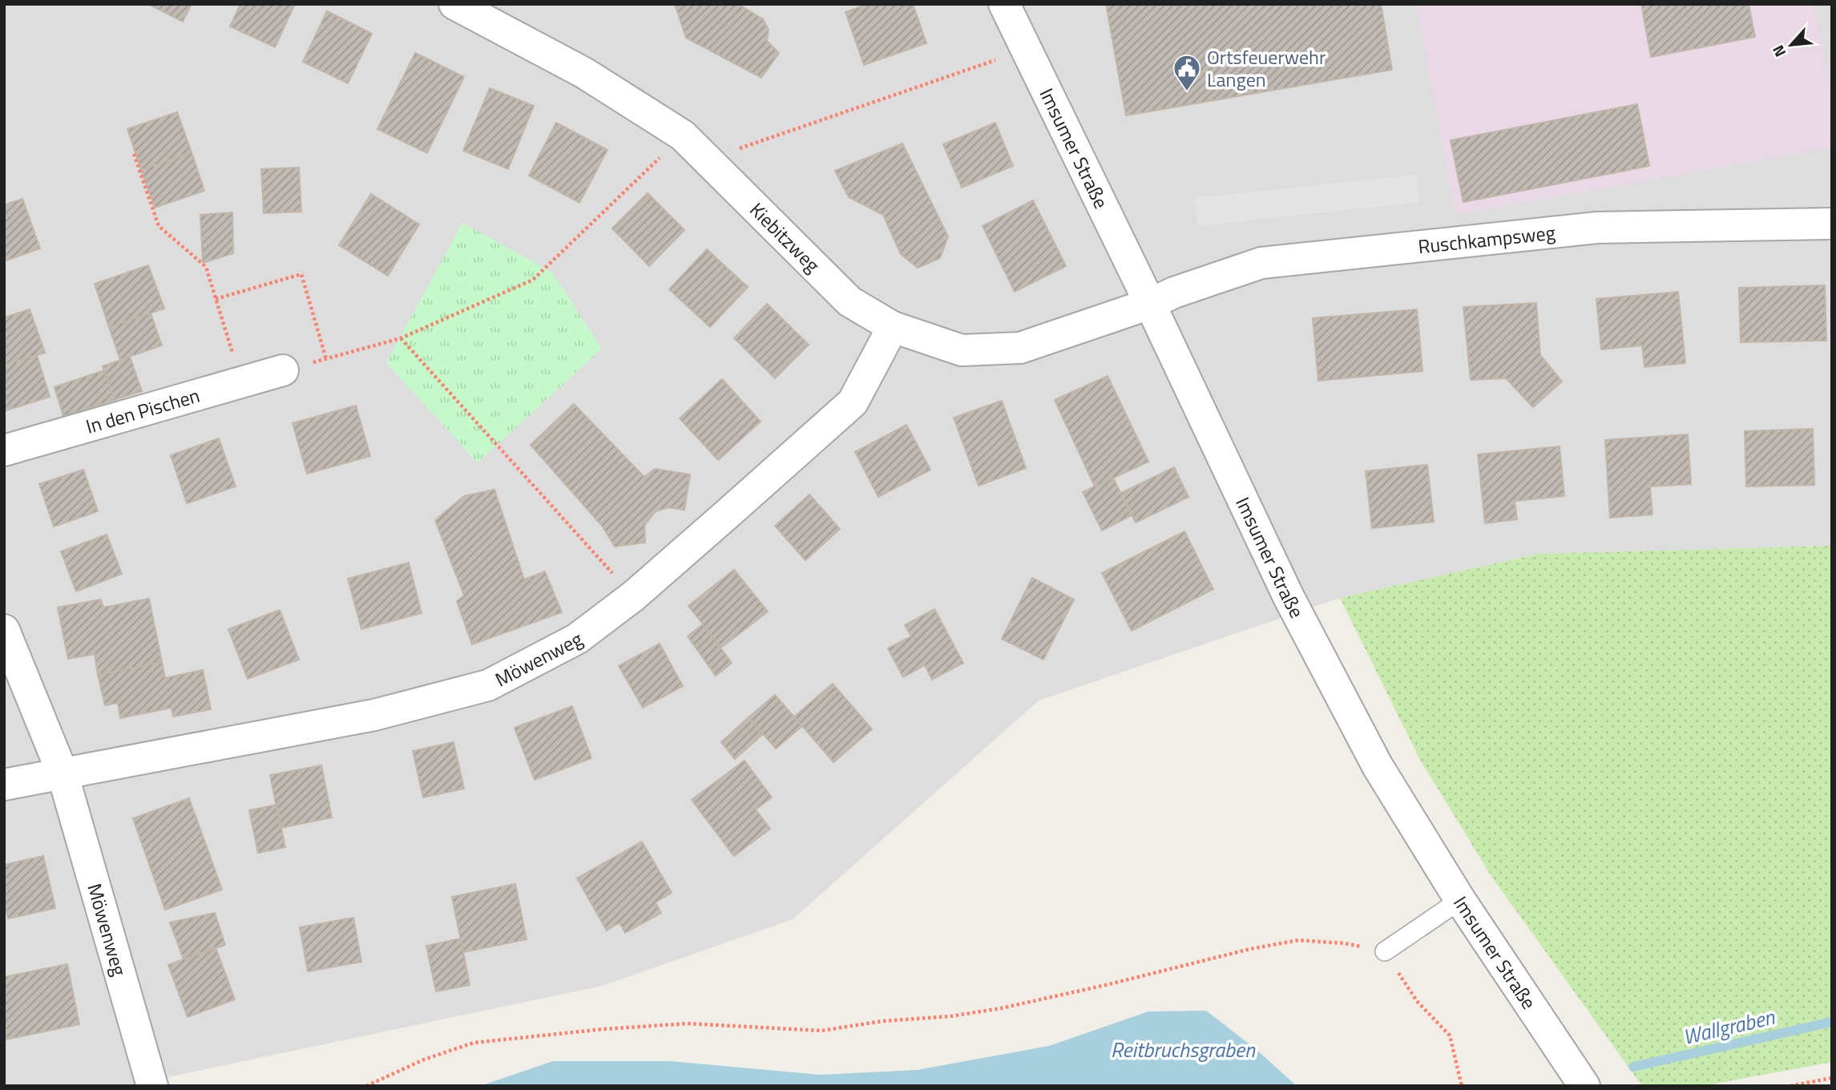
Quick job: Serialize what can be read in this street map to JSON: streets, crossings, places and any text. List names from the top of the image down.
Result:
{
  "streets": {
    "street": [
      "Imsumer Straße",
      "Kiebitzweg",
      "Ruschkampsweg",
      "In den Pischen",
      "Möwenweg"
    ]
  },
  "crossings": [
    ["Imsumer Straße", "Kiebitzweg"],
    ["Imsumer Straße", "Ruschkampsweg"],
    ["Kiebitzweg", "Ruschkampsweg"],
    ["Kiebitzweg", "Möwenweg"]
  ],
  "water": ["Wallgraben", "Reitbruchsgraben"],
  "places": {
    "public building": ["Ortsfeuerwehr Langen"]
  },
  "north": "bottom left"
}
